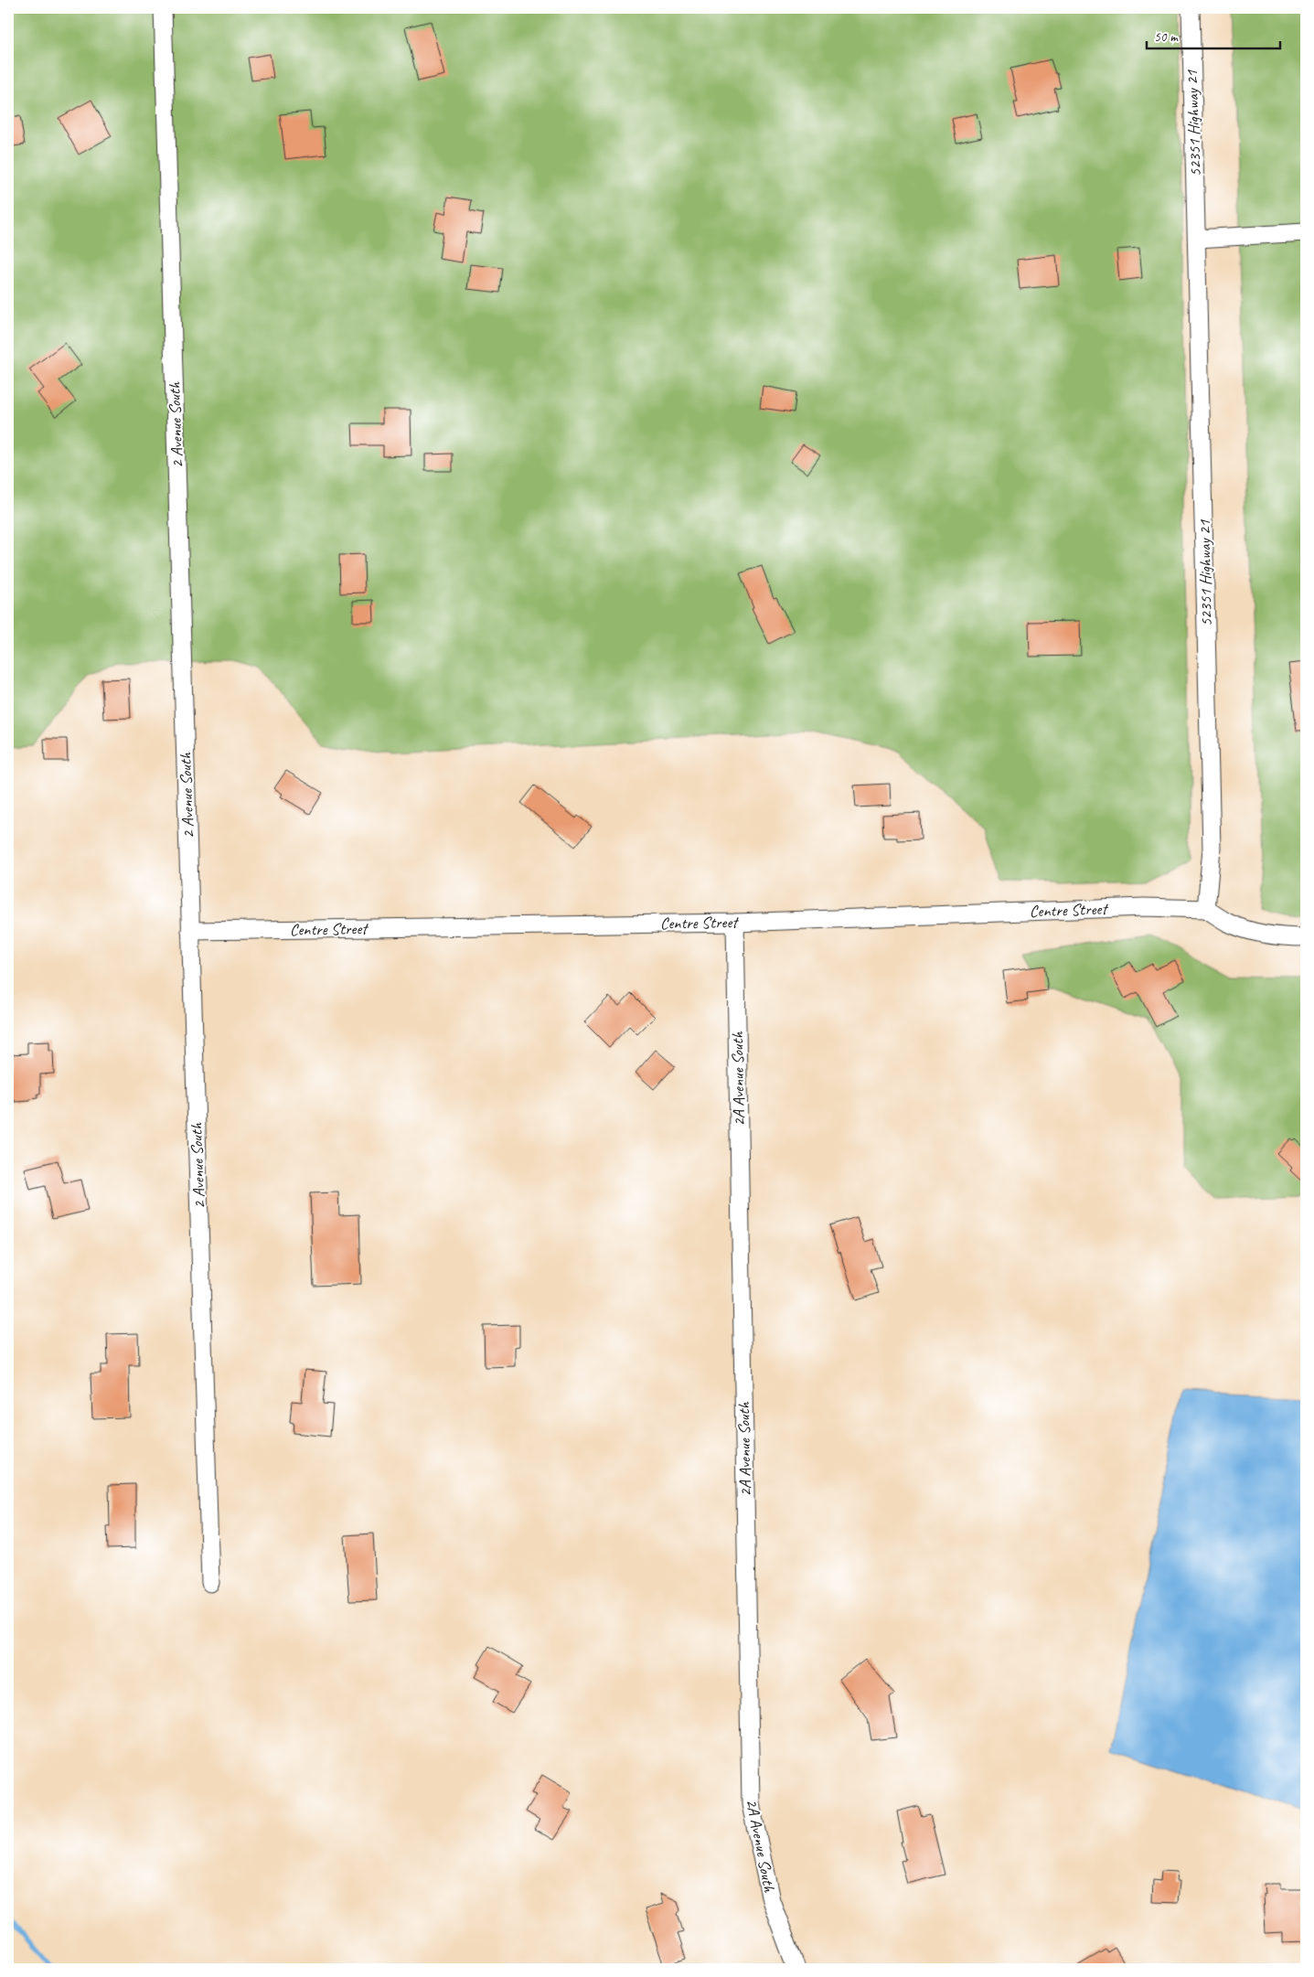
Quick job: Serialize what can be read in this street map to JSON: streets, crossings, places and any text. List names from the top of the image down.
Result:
{
  "streets": {
    "street": [
      "52351 Highway 21",
      "2 Avenue South",
      "Centre Street",
      "2A Avenue South"
    ]
  },
  "crossings": [
    ["52351 Highway 21", "Centre Street"],
    ["2 Avenue South", "Centre Street"],
    ["Centre Street", "2A Avenue South"]
  ],
  "scale_bar": "50 m"
}
